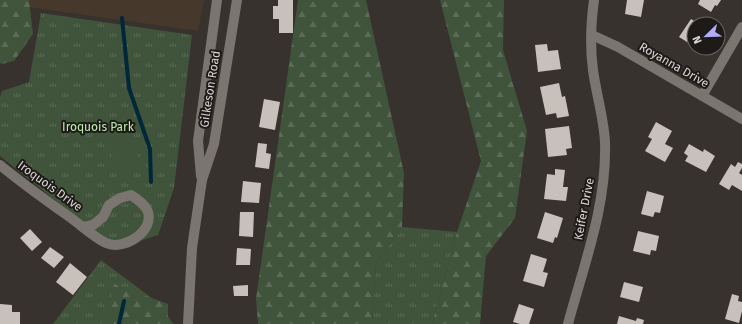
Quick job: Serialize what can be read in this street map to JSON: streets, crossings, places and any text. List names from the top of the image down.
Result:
{
  "streets": {
    "street": [
      "Royanna Drive",
      "Gilkeson Road",
      "Iroquois Drive",
      "Keifer Drive"
    ]
  },
  "crossings": [
    ["Royanna Drive", "Keifer Drive"]
  ],
  "parks": ["Iroquois Park"],
  "north": "bottom left"
}
